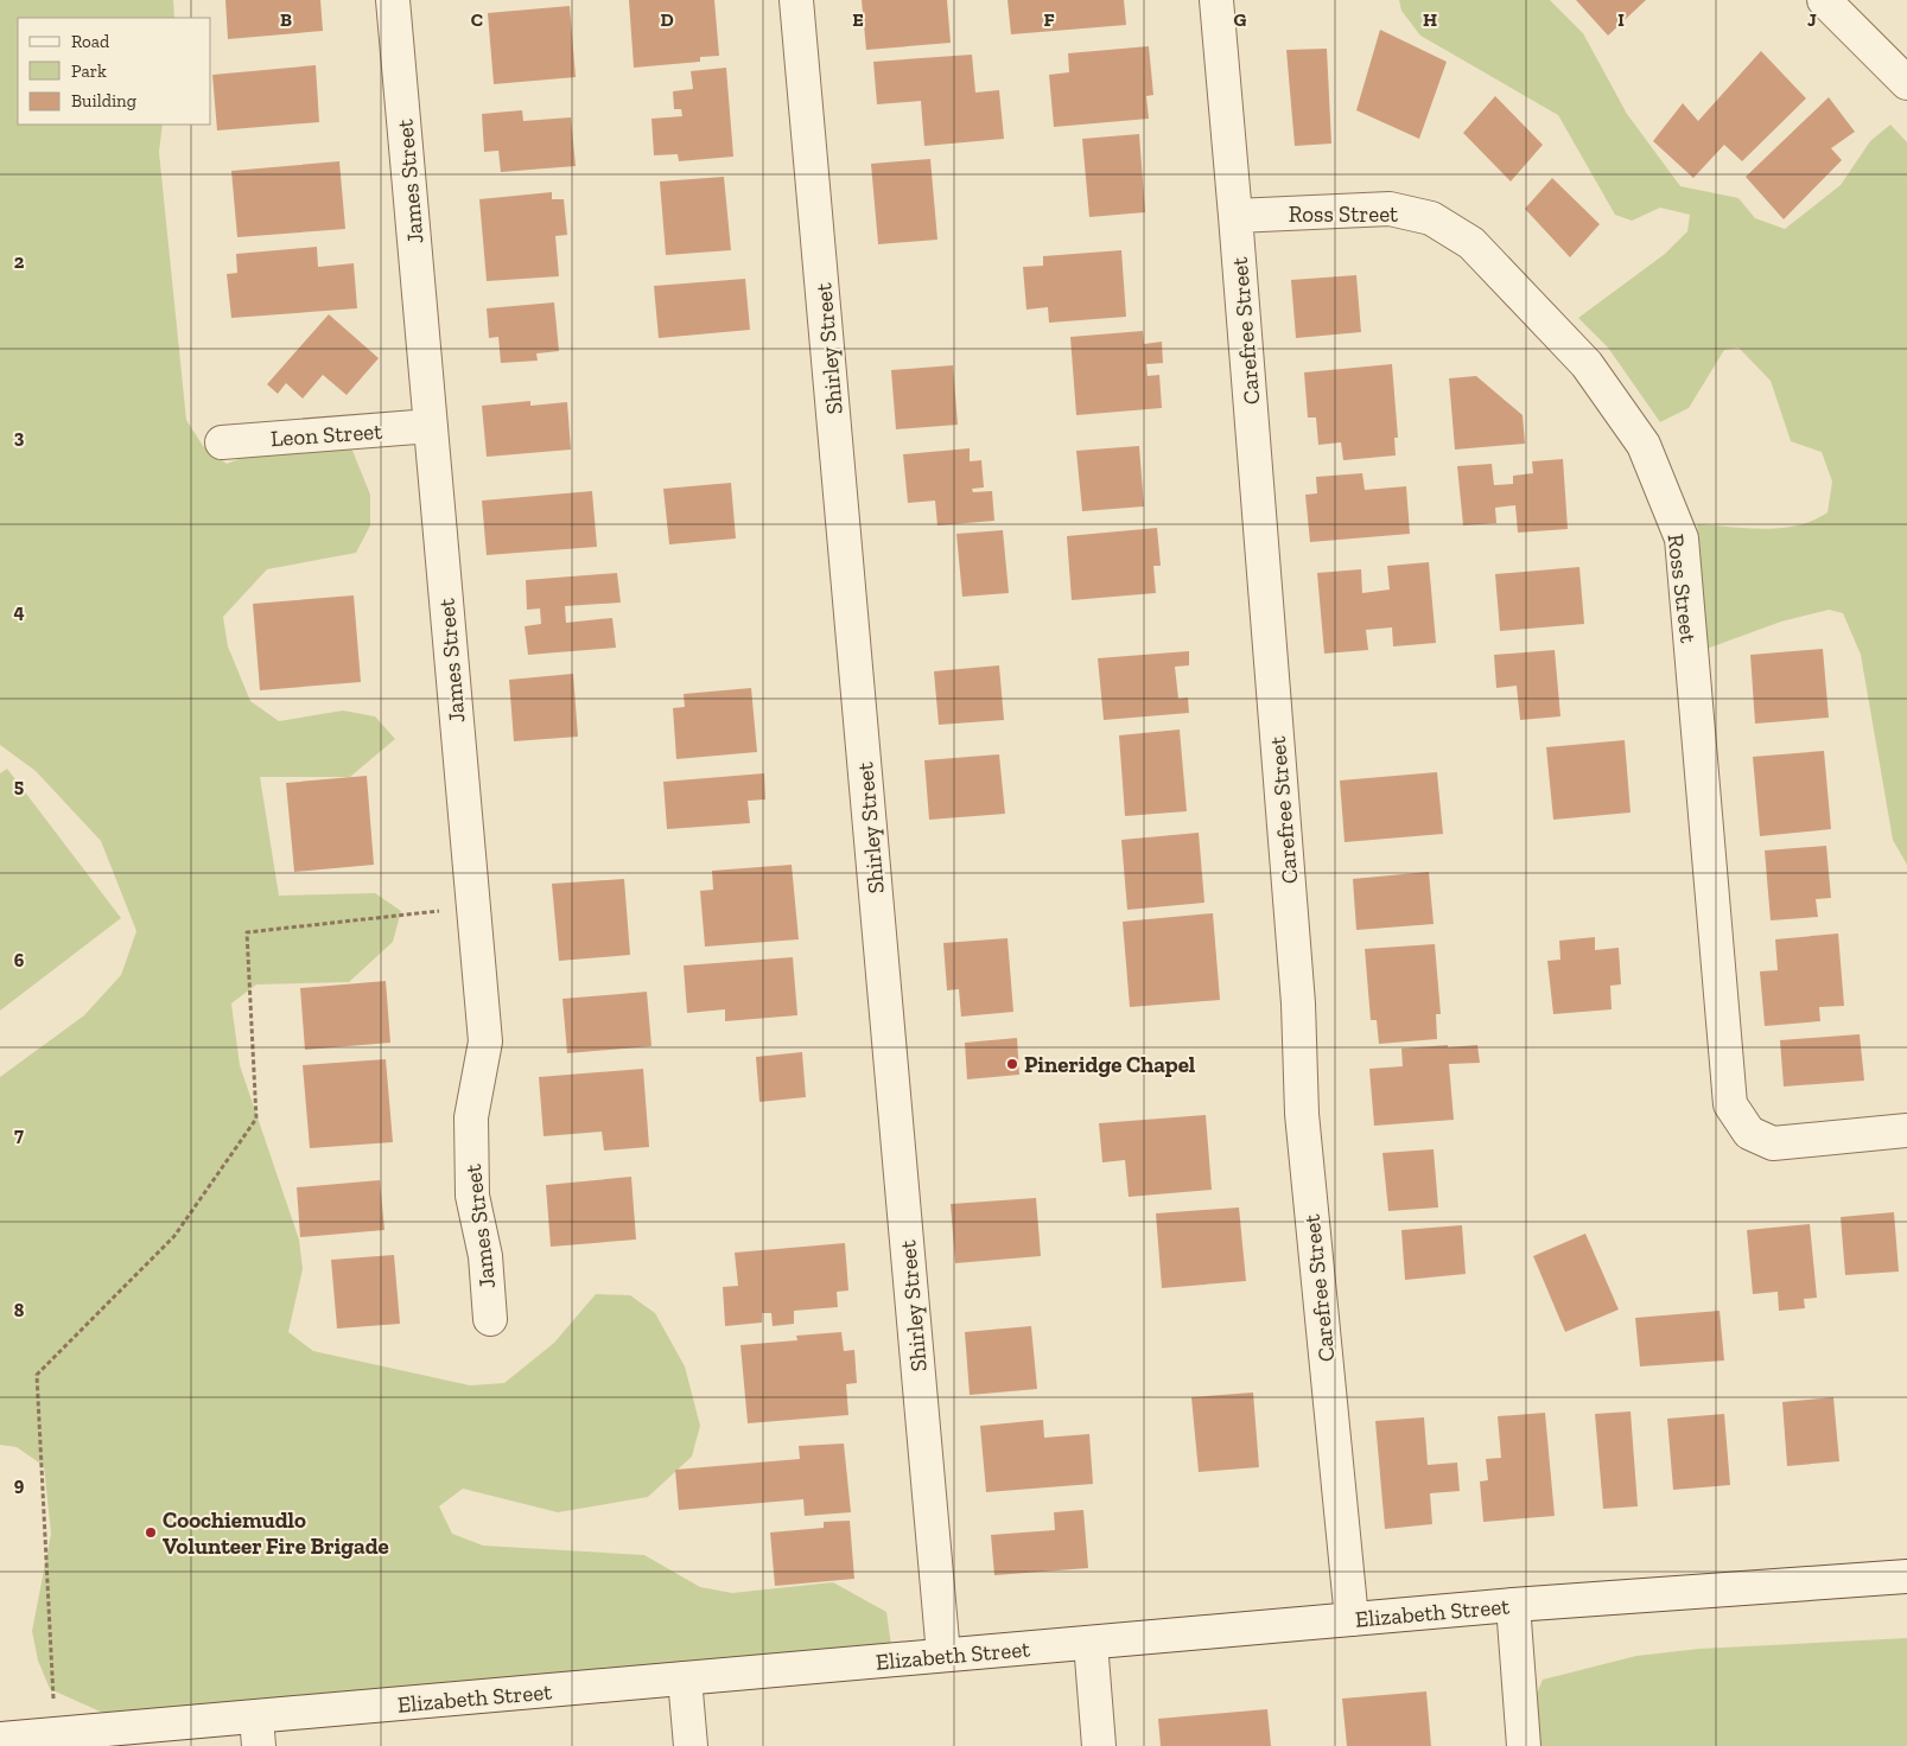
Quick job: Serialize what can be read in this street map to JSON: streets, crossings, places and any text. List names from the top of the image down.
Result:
{
  "streets": {
    "street": [
      "James Street",
      "Ross Street",
      "Carefree Street",
      "Shirley Street",
      "Leon Street",
      "Elizabeth Street"
    ]
  },
  "crossings": [
    ["James Street", "Leon Street"],
    ["Ross Street", "Carefree Street"],
    ["Carefree Street", "Elizabeth Street"],
    ["Shirley Street", "Elizabeth Street"]
  ],
  "places": ["Pineridge Chapel", "Coochiemudlo Volunteer Fire Brigade"],
  "legend": ["Road", "Park", "Building"],
  "grid": {
    "columns": [
      "B",
      "C",
      "D",
      "E",
      "F",
      "G",
      "H",
      "I",
      "J"
    ],
    "rows": [
      "2",
      "3",
      "4",
      "5",
      "6",
      "7",
      "8",
      "9"
    ]
  }
}
